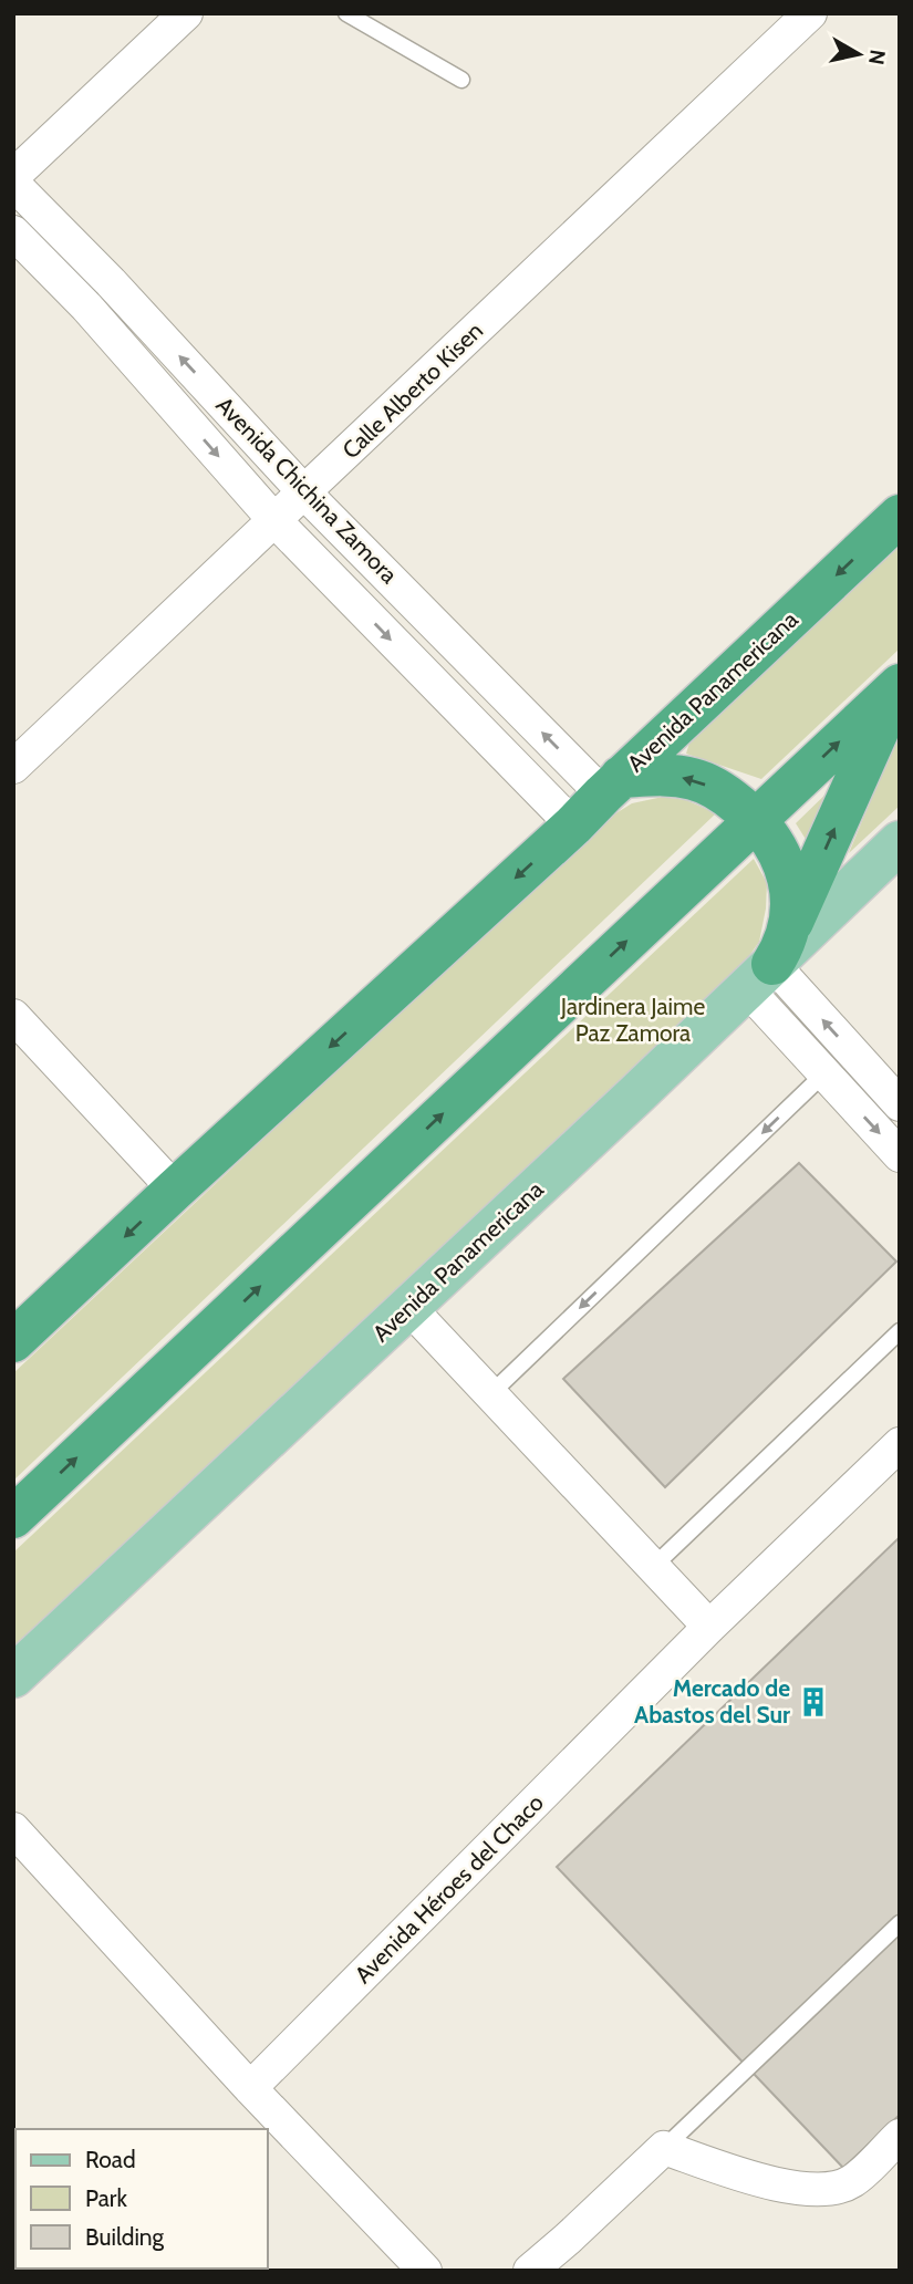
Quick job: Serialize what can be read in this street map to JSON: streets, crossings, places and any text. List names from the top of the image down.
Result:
{
  "streets": {
    "highway": ["Avenida Panamericana"],
    "street": ["Calle Alberto Kisen", "Avenida Chichina Zamora", "Avenida Héroes del Chaco"]
  },
  "crossings": [
    ["Calle Alberto Kisen", "Avenida Chichina Zamora"],
    ["Avenida Chichina Zamora", "Avenida Panamericana"]
  ],
  "parks": ["Jardinera Jaime Paz Zamora"],
  "places": {
    "building": ["Mercado de Abastos del Sur"]
  },
  "legend": ["Road", "Park", "Building"],
  "north": "right"
}
